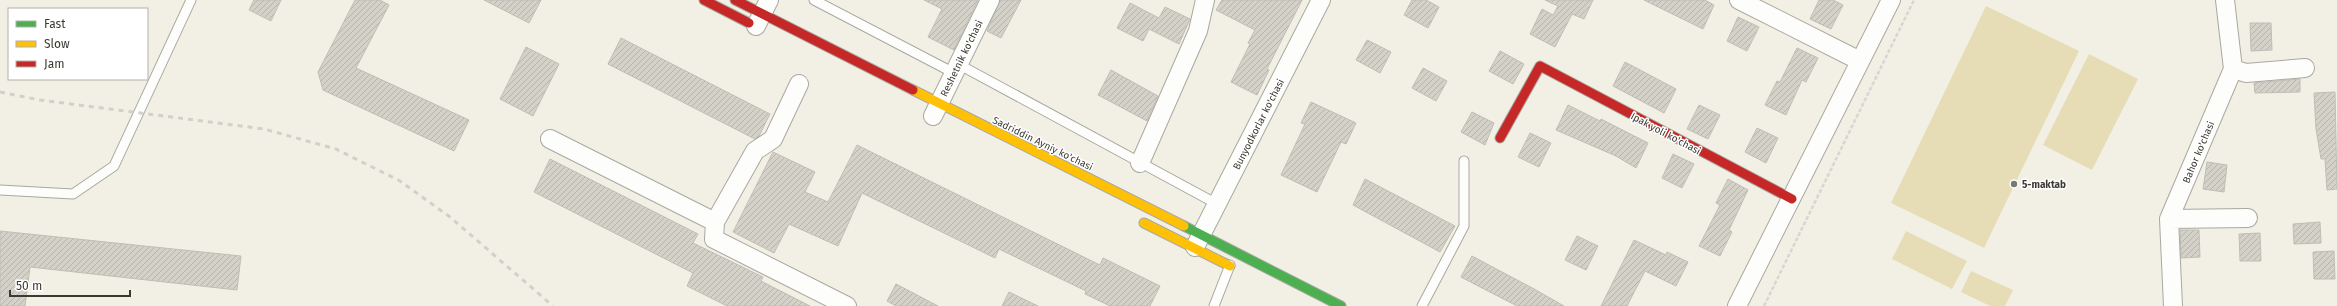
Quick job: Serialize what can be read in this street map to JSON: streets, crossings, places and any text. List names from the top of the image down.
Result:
{
  "streets": {
    "main road": ["Ipak yoli ko'chasi", "Sadriddin Ayniy ko'chasi"],
    "street": ["Reshetnik ko'chasi", "Bunyodkorlar ko'chasi", "Bahor ko'chasi"]
  },
  "crossings": [
    ["Reshetnik ko'chasi", "Sadriddin Ayniy ko'chasi"],
    ["Bunyodkorlar ko'chasi", "Sadriddin Ayniy ko'chasi"]
  ],
  "places": ["5-maktab"],
  "legend": ["Fast", "Slow", "Jam"],
  "scale_bar": "50 m"
}
